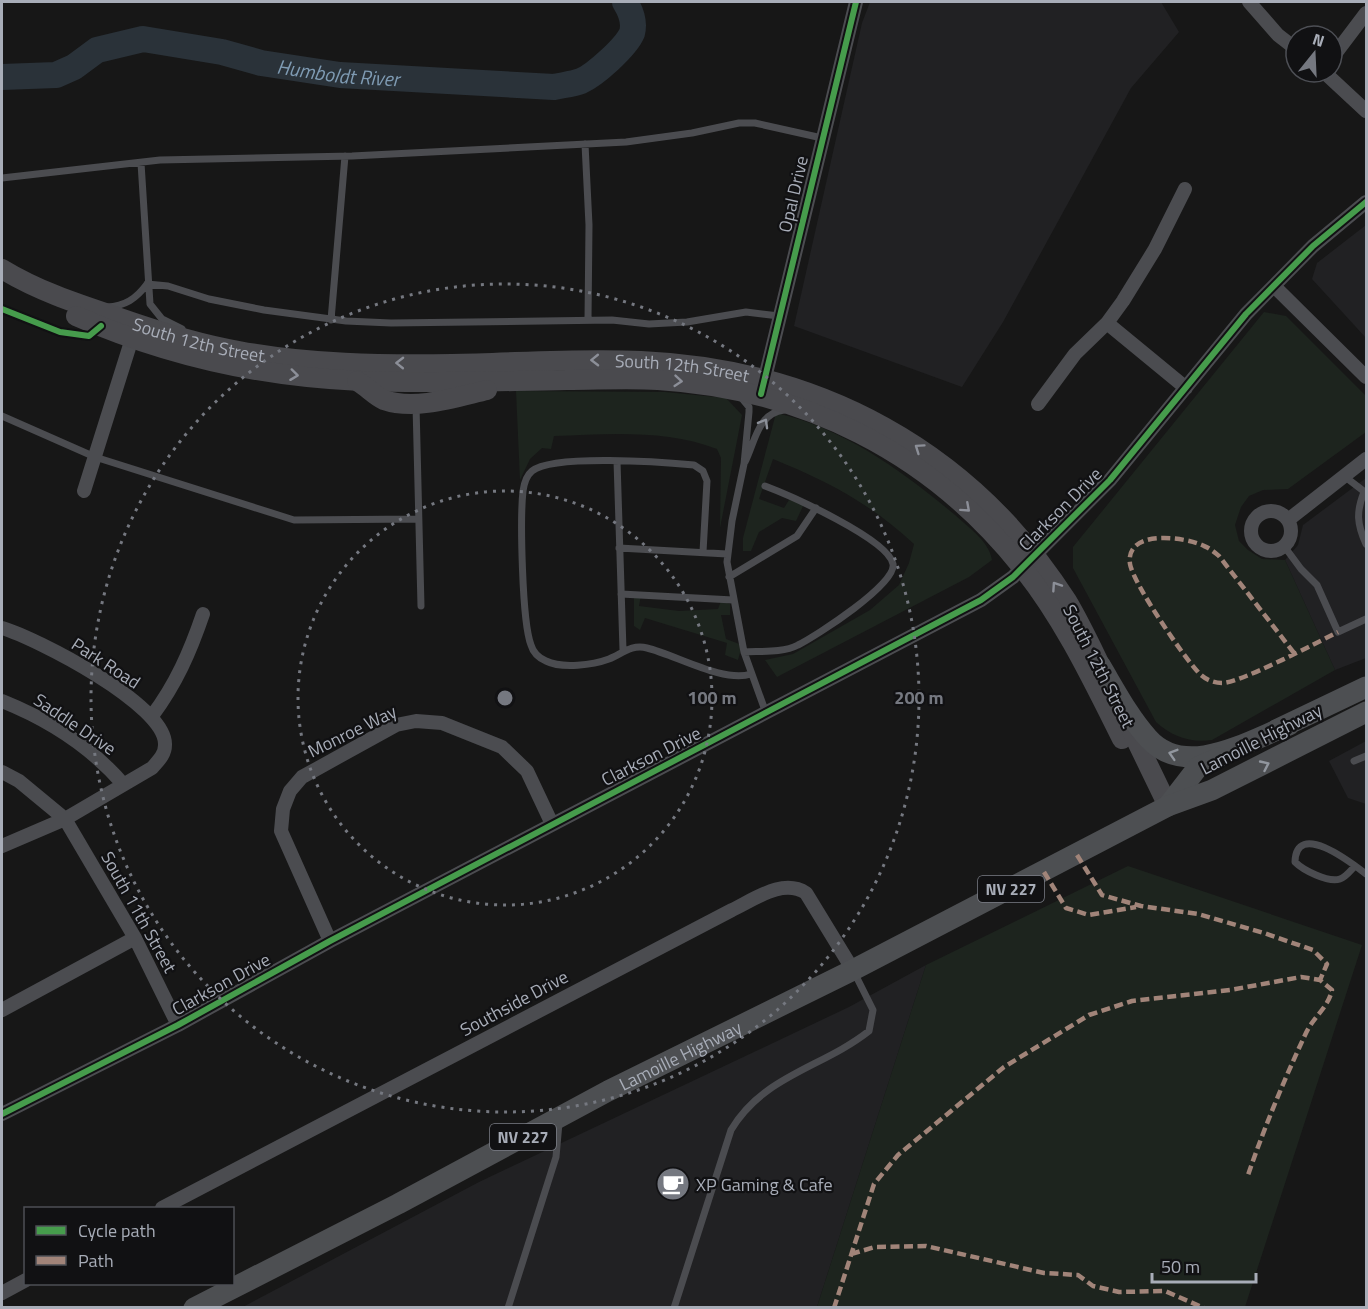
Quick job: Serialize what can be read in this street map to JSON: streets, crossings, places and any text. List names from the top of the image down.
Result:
{
  "streets": {
    "main road": ["South 12th Street", "Lamoille Highway", "NV 227"],
    "street": [
      "Opal Drive",
      "Clarkson Drive",
      "Park Road",
      "Saddle Drive",
      "Monroe Way",
      "South 11th Street",
      "Southside Drive"
    ]
  },
  "crossings": [
    ["Opal Drive", "South 12th Street"],
    ["South 12th Street", "Clarkson Drive"],
    ["South 12th Street", "Lamoille Highway"],
    ["Clarkson Drive", "Monroe Way"],
    ["Clarkson Drive", "South 11th Street"],
    ["Park Road", "Saddle Drive"],
    ["Lamoille Highway", "Southside Drive"]
  ],
  "water": ["Humboldt River"],
  "places": {
    "cafe": ["XP Gaming & Cafe"]
  },
  "legend": ["Cycle path", "Path"],
  "scale_bar": "50 m",
  "north": "top",
  "rings": ["100 m", "200 m"]
}
